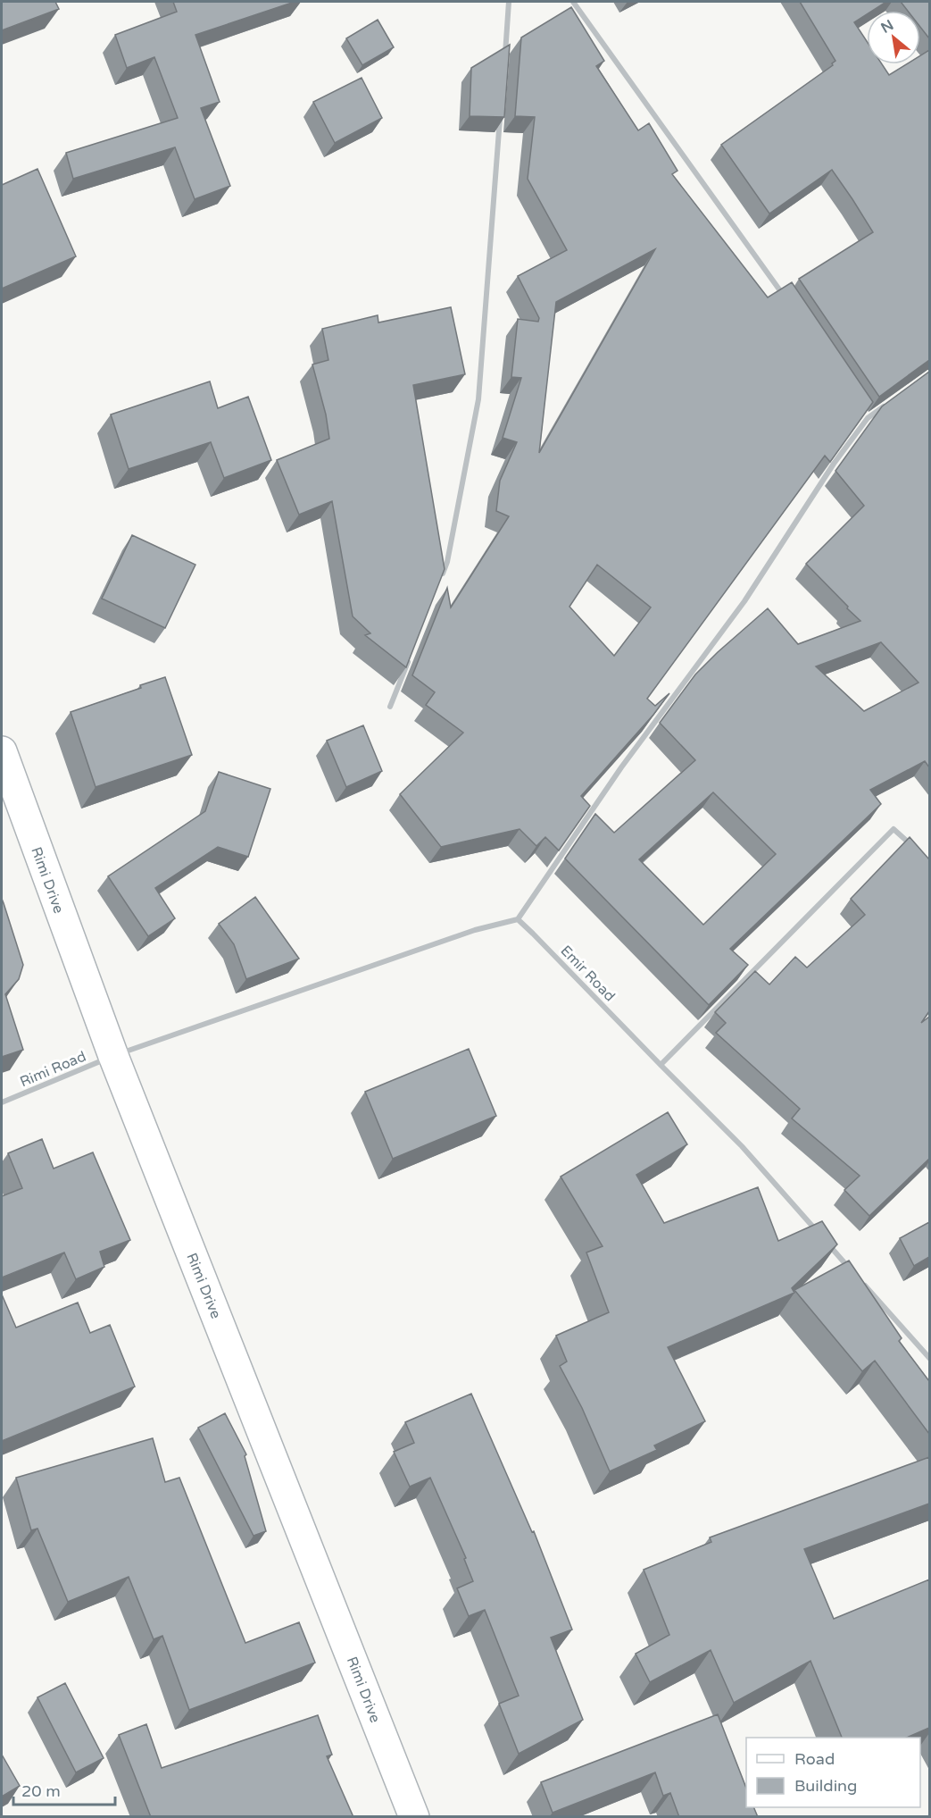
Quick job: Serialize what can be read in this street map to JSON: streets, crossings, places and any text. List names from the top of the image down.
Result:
{
  "streets": {
    "street": ["Rimi Drive", "Emir Road", "Rimi Road"]
  },
  "crossings": [
    ["Rimi Drive", "Rimi Road"]
  ],
  "legend": ["Road", "Building"],
  "scale_bar": "20 m",
  "north": "top left"
}
